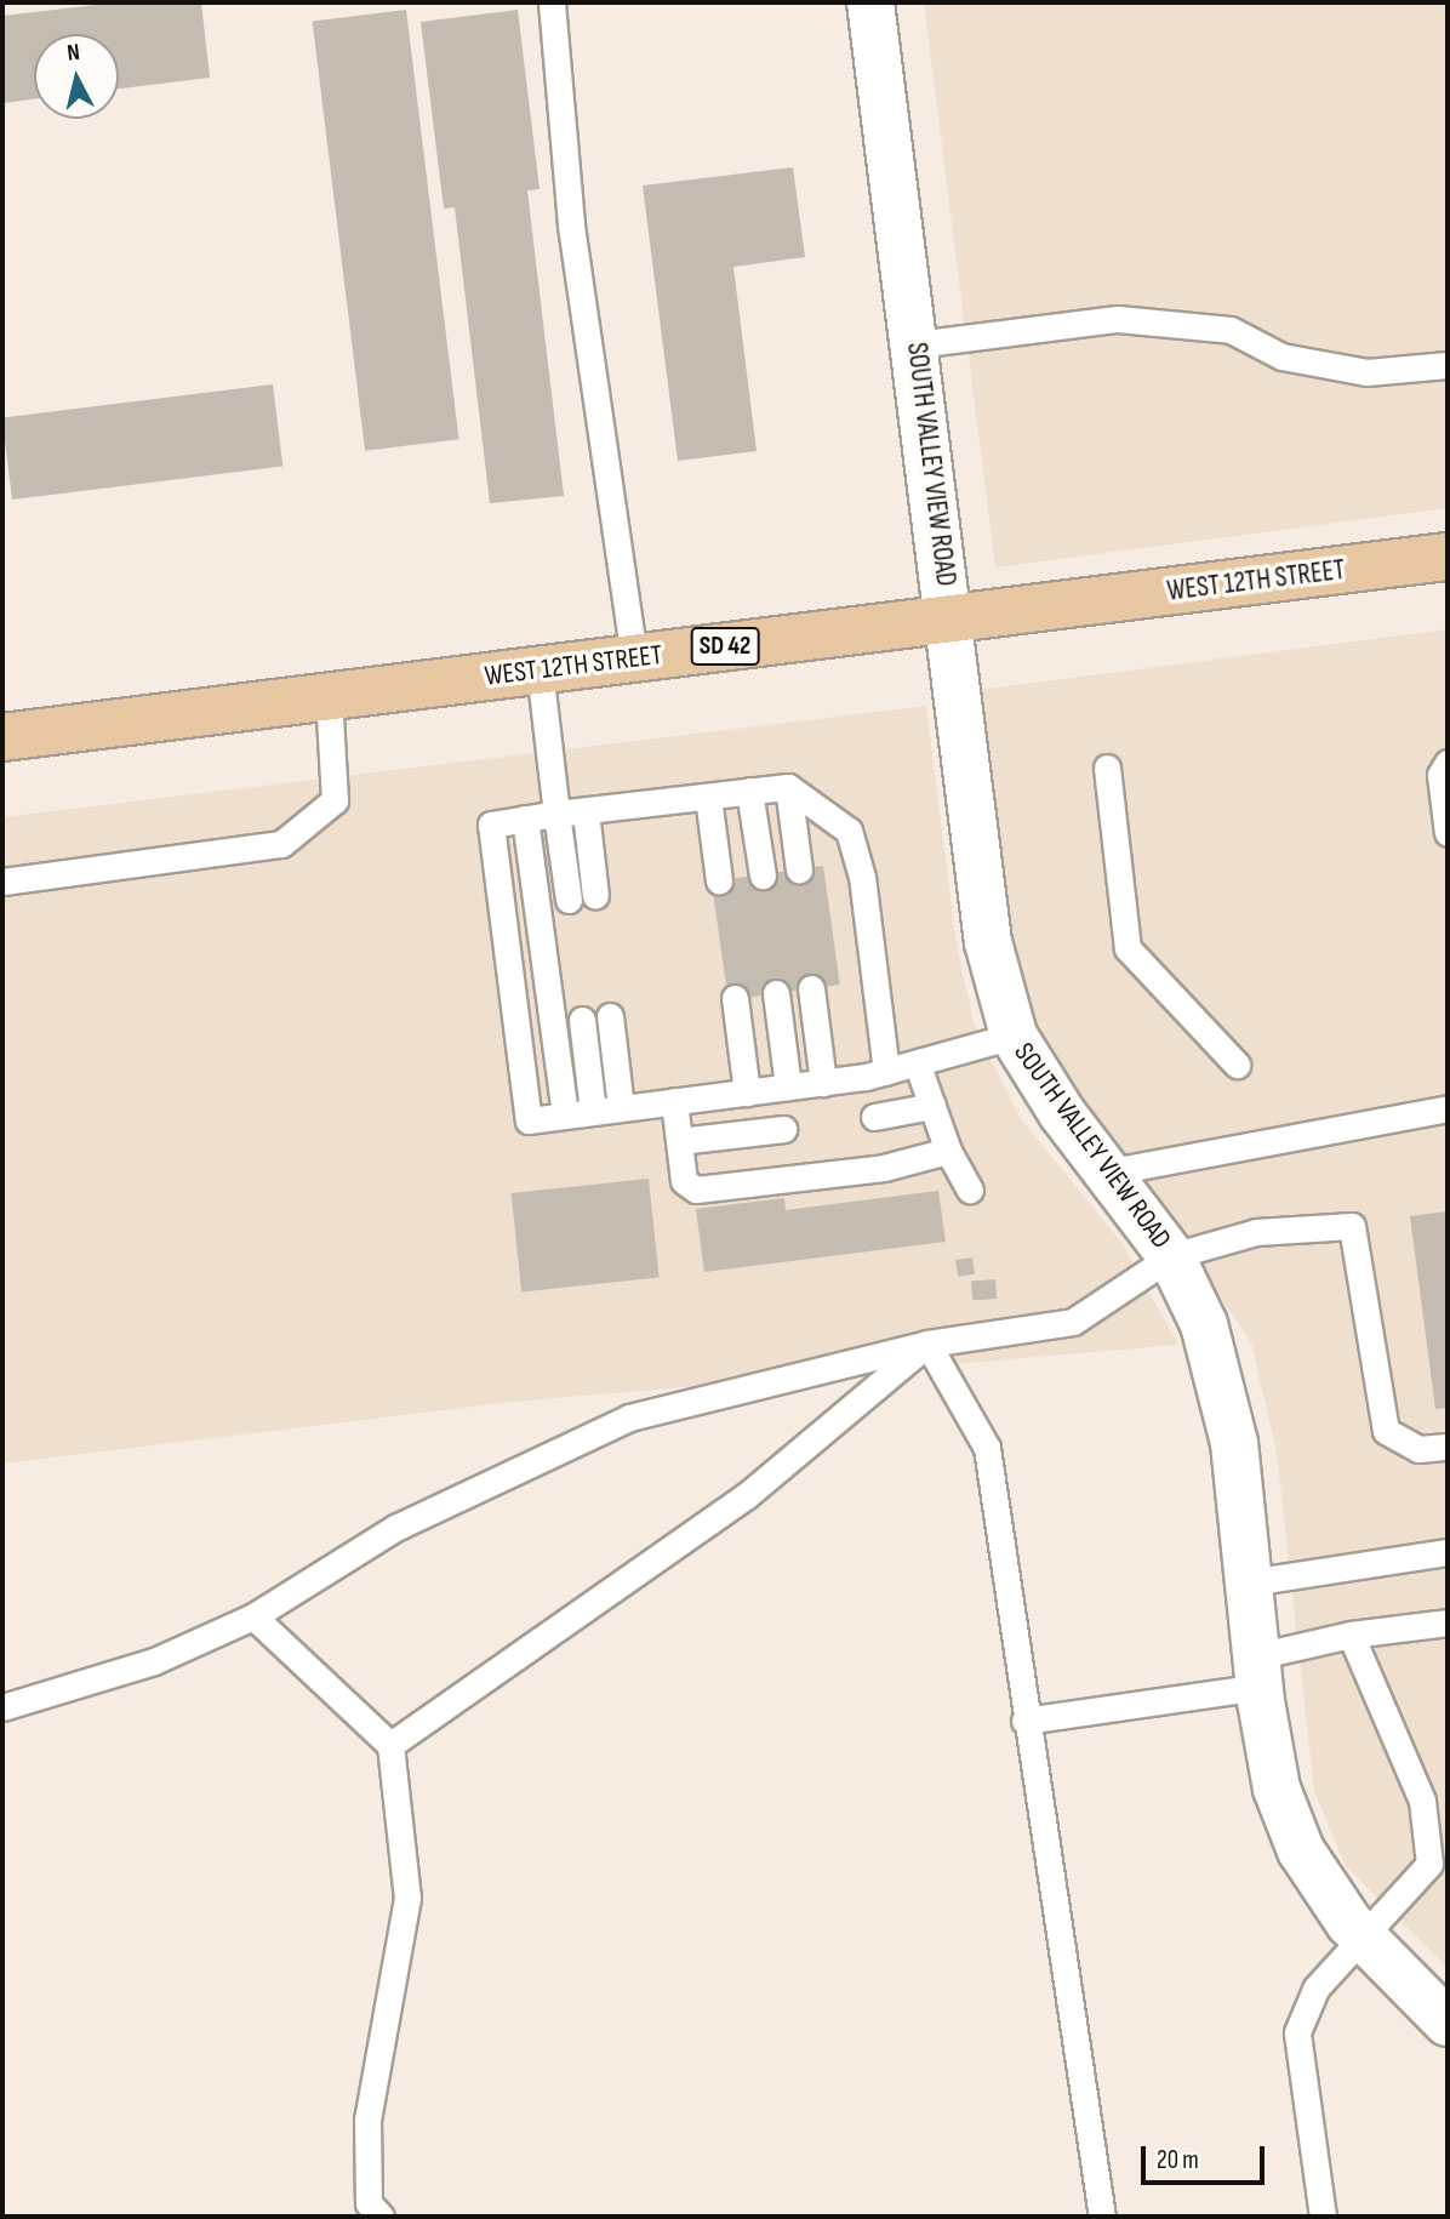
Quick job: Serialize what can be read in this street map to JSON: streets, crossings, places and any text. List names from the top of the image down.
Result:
{
  "streets": {
    "main road": ["WEST 12TH STREET", "SD 42"],
    "street": ["SOUTH VALLEY VIEW ROAD"]
  },
  "crossings": [
    ["SOUTH VALLEY VIEW ROAD", "WEST 12TH STREET"]
  ],
  "scale_bar": "20 m",
  "north": "top"
}
